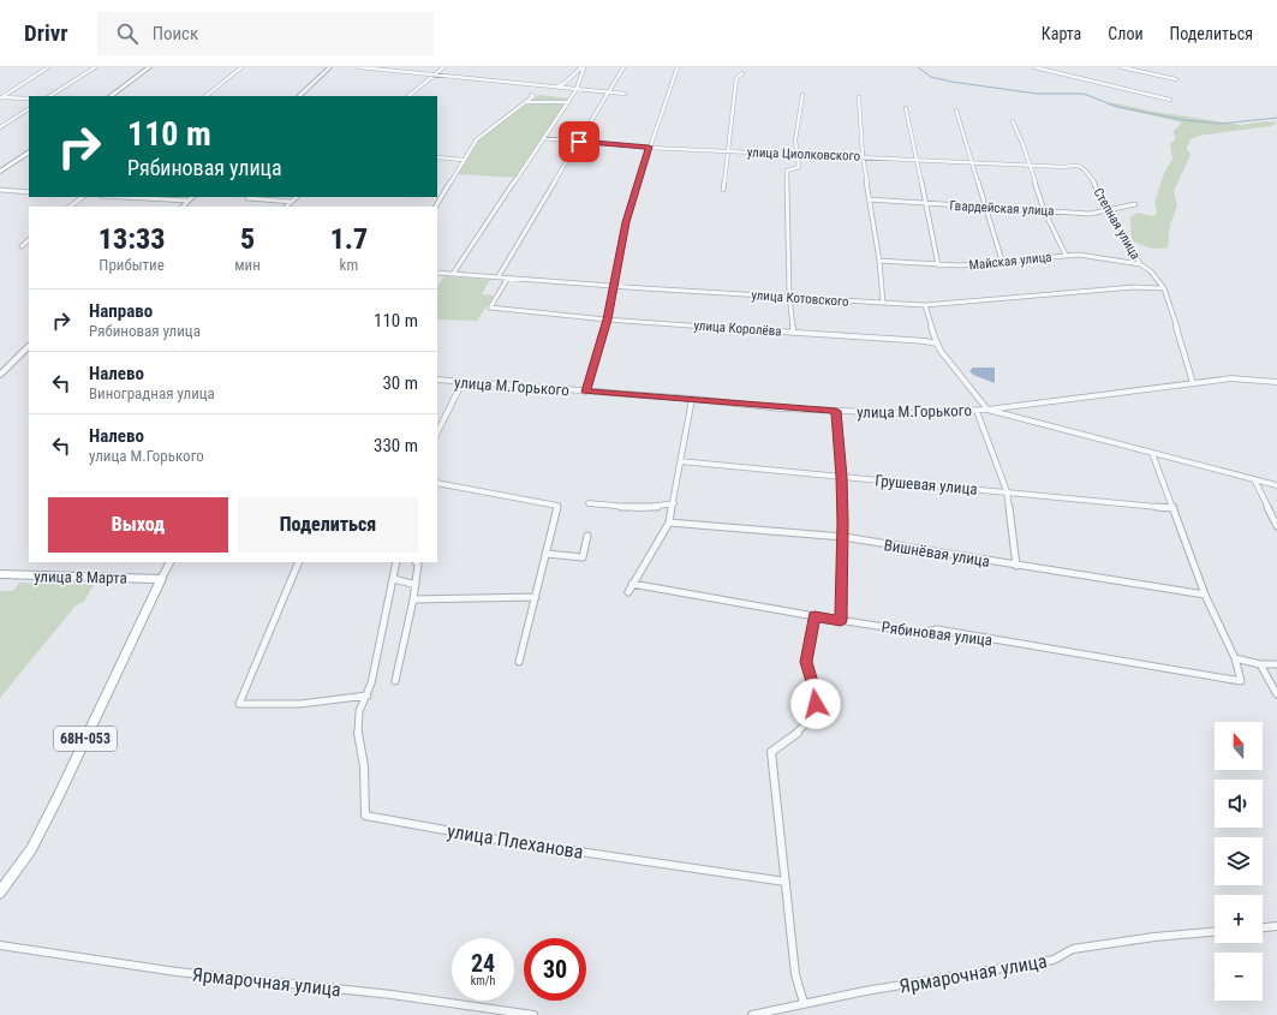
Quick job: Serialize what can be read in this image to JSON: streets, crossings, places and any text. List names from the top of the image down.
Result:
{
  "streets": {
    "main road": ["улица 8 Марта", "68Н-053"],
    "street": [
      "улица Циолковского",
      "Гвардейская улица",
      "Степная улица",
      "Майская улица",
      "улица Котовского",
      "улица Королёва",
      "улица М.Горького",
      "Грушевая улица",
      "Вишнёвая улица",
      "Рябиновая улица",
      "улица Плеханова",
      "Ярмарочная улица"
    ]
  },
  "crossings": [
    ["улица Циолковского", "Степная улица"],
    ["Гвардейская улица", "Степная улица"],
    ["Степная улица", "Майская улица"],
    ["Степная улица", "улица Котовского"],
    ["Степная улица", "улица М.Горького"],
    ["улица Котовского", "улица Королёва"],
    ["улица 8 Марта", "68Н-053"]
  ],
  "north": "top",
  "page": {
    "header": "Drivr",
    "search": "Поиск",
    "nav": ["Карта", "Слои", "Поделиться"],
    "turn": ["110 m", "Рябиновая улица"],
    "eta": [
      "13:33",
      "Прибытие",
      "5",
      "мин",
      "1.7",
      "km"
    ],
    "list": [
      {
        "name": "Направо",
        "note": "Рябиновая улица",
        "value": "110 m"
      },
      {
        "name": "Налево",
        "note": "Виноградная улица",
        "value": "30 m"
      },
      {
        "name": "Налево",
        "note": "улица М.Горького",
        "value": "330 m"
      }
    ],
    "buttons": ["Выход", "Поделиться"],
    "map_buttons": ["+", "−"],
    "speed": "24 km/h",
    "limit": "30"
  }
}
